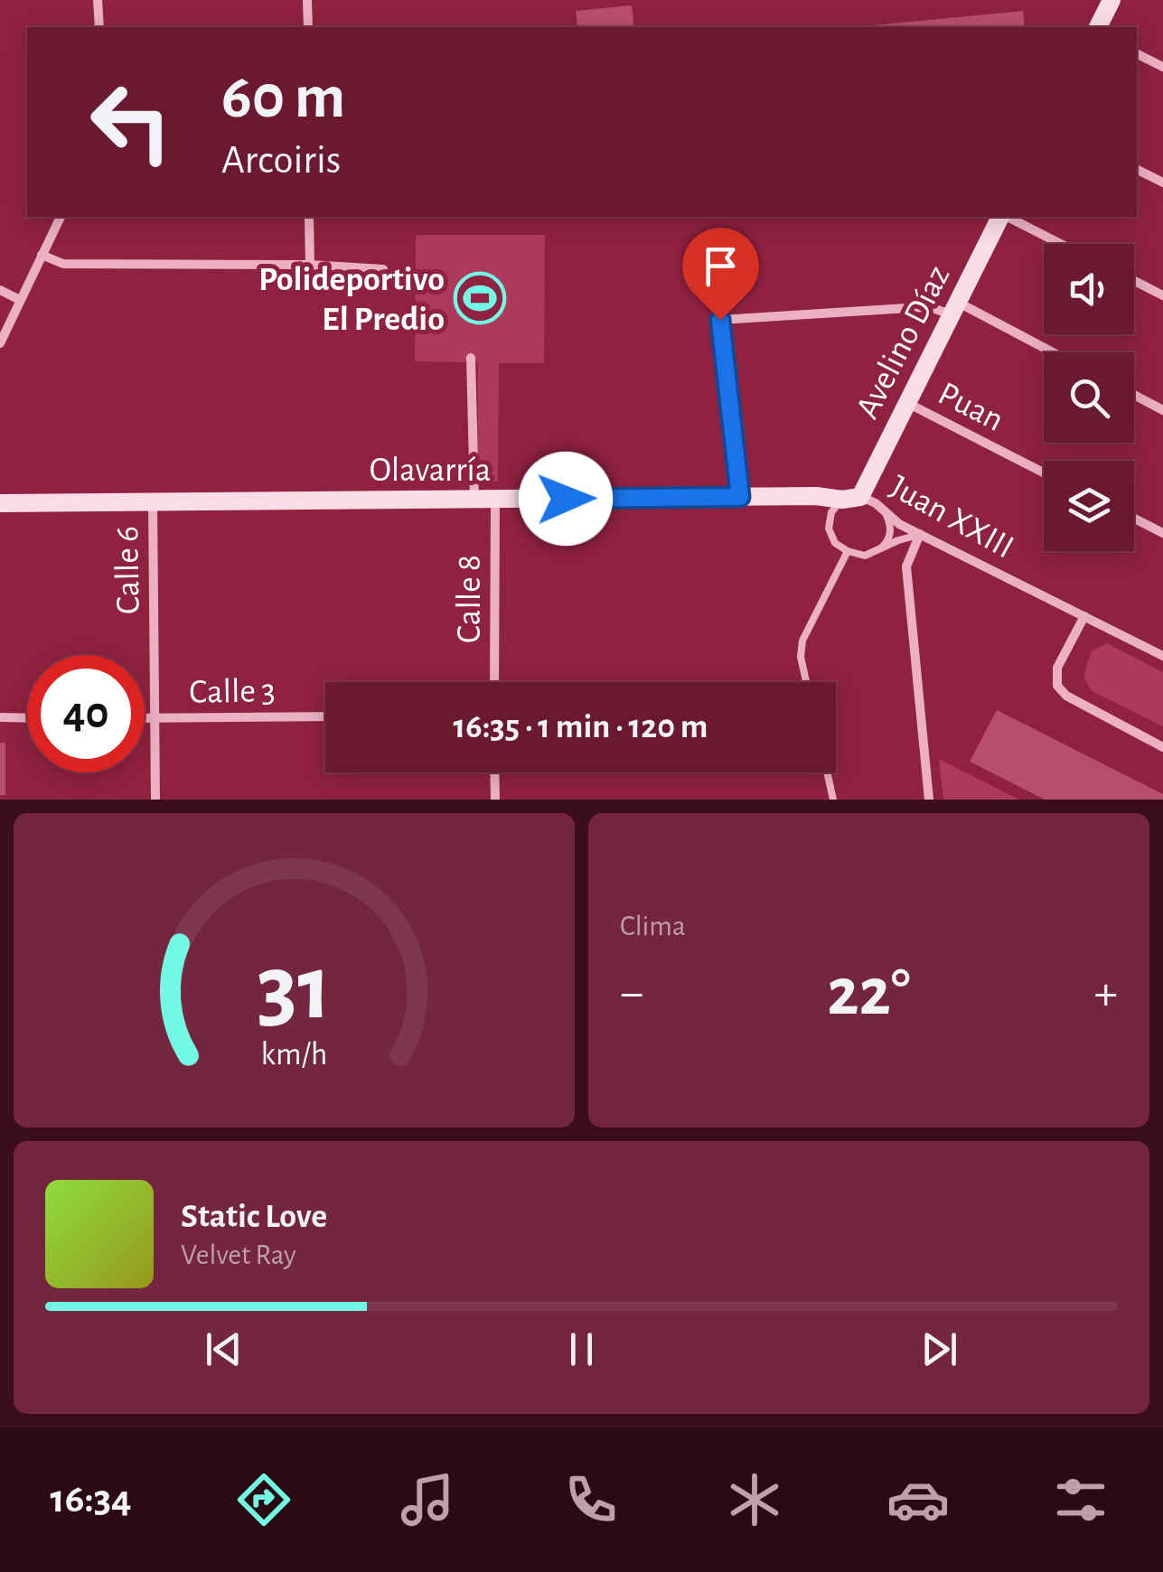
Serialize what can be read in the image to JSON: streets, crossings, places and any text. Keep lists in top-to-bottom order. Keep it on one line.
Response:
{"streets":{"street":["Avelino Díaz","Puan","Olavarría","Juan XXIII","Calle 6","Calle 8","Calle 3"]},"crossings":[["Avelino Díaz","Puan"],["Avelino Díaz","Olavarría"],["Avelino Díaz","Juan XXIII"],["Olavarría","Juan XXIII"],["Olavarría","Calle 6"],["Olavarría","Calle 8"],["Calle 6","Calle 3"]],"places":{"sports":["Polideportivo El Predio"]},"page":{"turn":["60 m","Arcoiris"],"limit":"40","trip":"16:35 · 1 min · 120 m","tile":"Clima","heat":["−","22°","+"],"song":["Static Love","Velvet Ray"],"tabs":"16:34","gauge":["31","km/h"]}}
